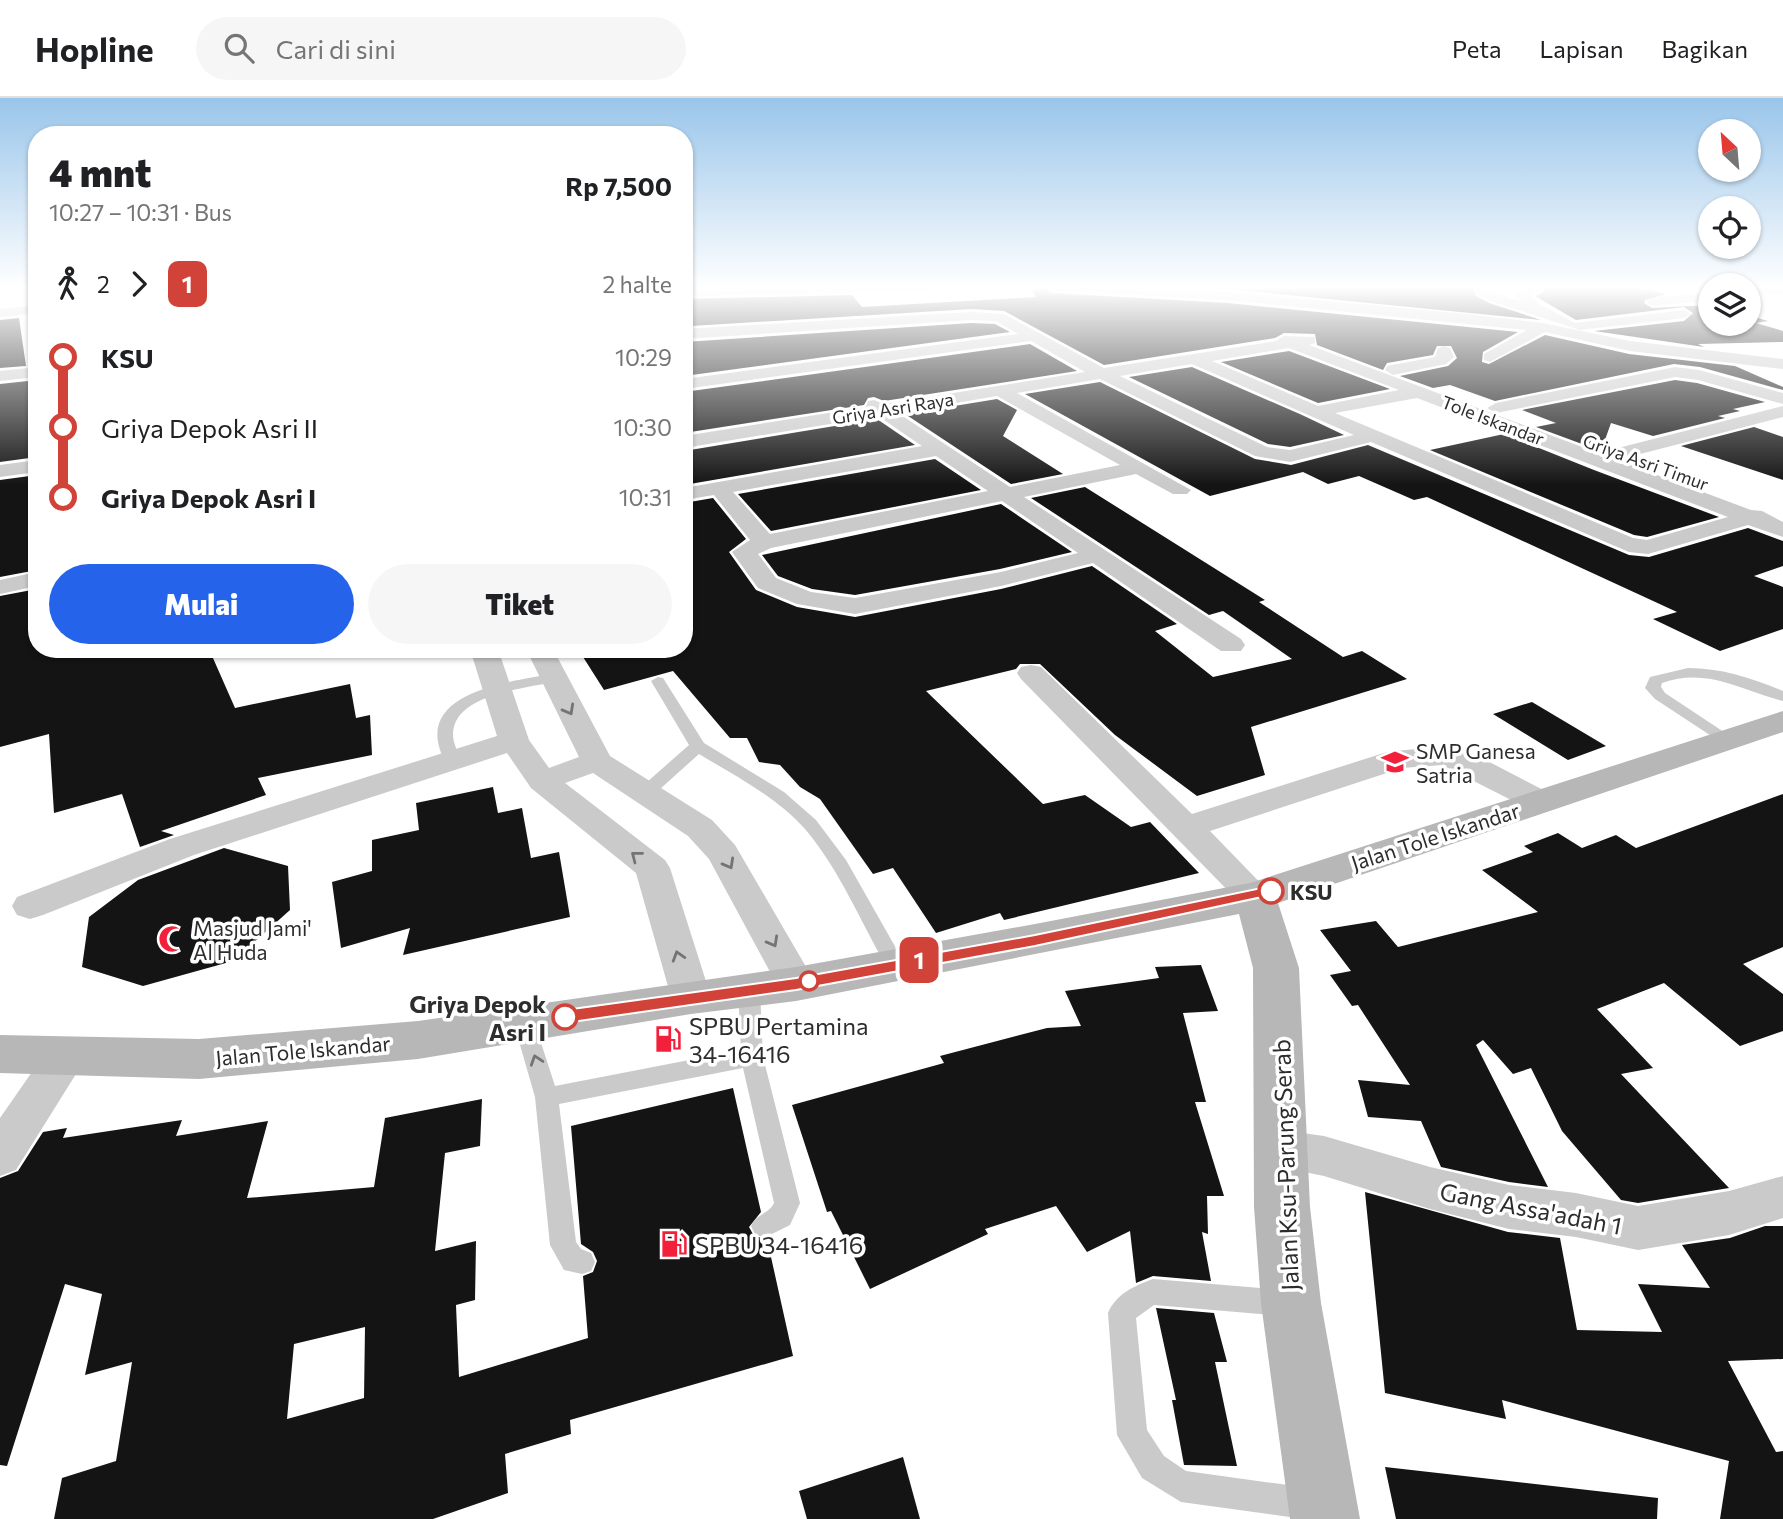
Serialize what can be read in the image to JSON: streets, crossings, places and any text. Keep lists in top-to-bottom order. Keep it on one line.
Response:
{"streets":{"main road":["Jalan Tole Iskandar","Jalan Ksu-Parung Serab"],"street":["Griya Asri Raya","Tole Iskandar","Griya Asri Timur","Gang Assa'adah 1"]},"crossings":[["Jalan Tole Iskandar","Jalan Ksu-Parung Serab"],["Jalan Ksu-Parung Serab","Gang Assa'adah 1"]],"places":{"school or university":["SMP Ganesa Satria"],"other":["KSU","Griya Depok Asri I"],"mosque":["Masjud Jami' Al Huda"],"fuel station":["SPBU Pertamina 34-16416","SPBU 34-16416"]},"lines":["bus line 1"],"north":"top left","page":{"header":"Hopline","search":"Cari di sini","nav":["Peta","Lapisan","Bagikan"],"on_map":"1","heading":["4 mnt","10:27 – 10:31 · Bus","Rp 7,500"],"legs":["2","1","2 halte"],"list":[{"name":"KSU","value":"10:29"},{"name":"Griya Depok Asri II","value":"10:30"},{"name":"Griya Depok Asri I","value":"10:31"}],"buttons":["Mulai","Tiket"]}}
